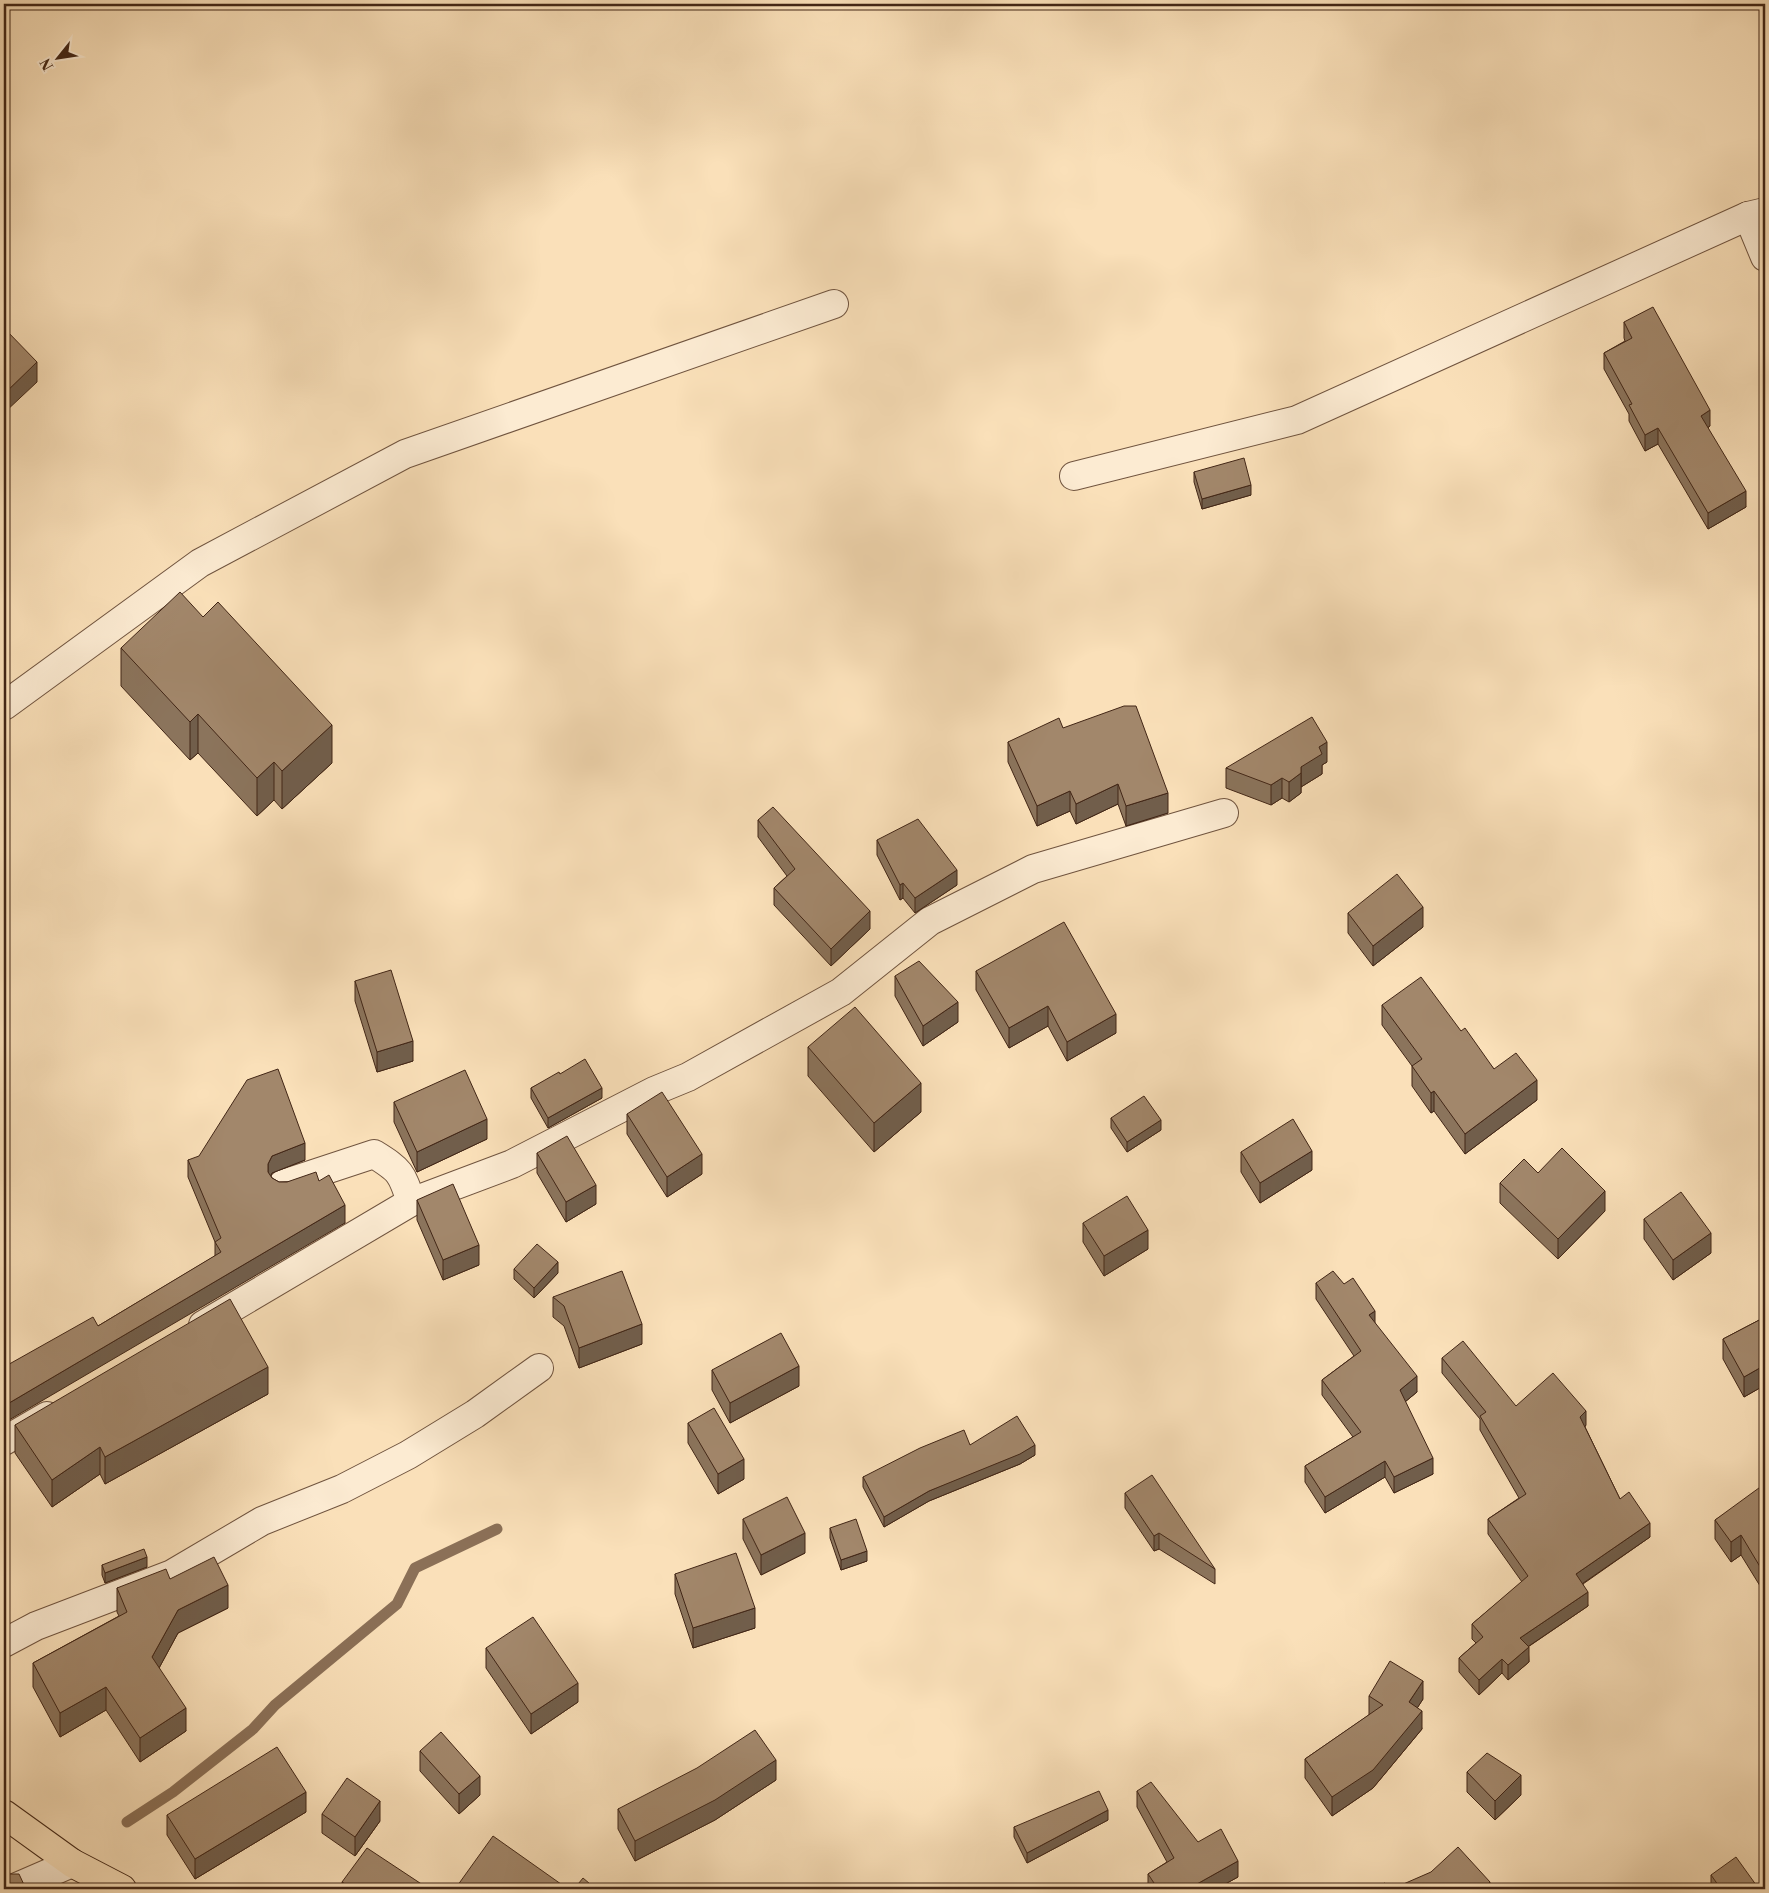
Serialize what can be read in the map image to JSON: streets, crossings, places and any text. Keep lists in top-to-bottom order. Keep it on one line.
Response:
{"north":"bottom left"}
